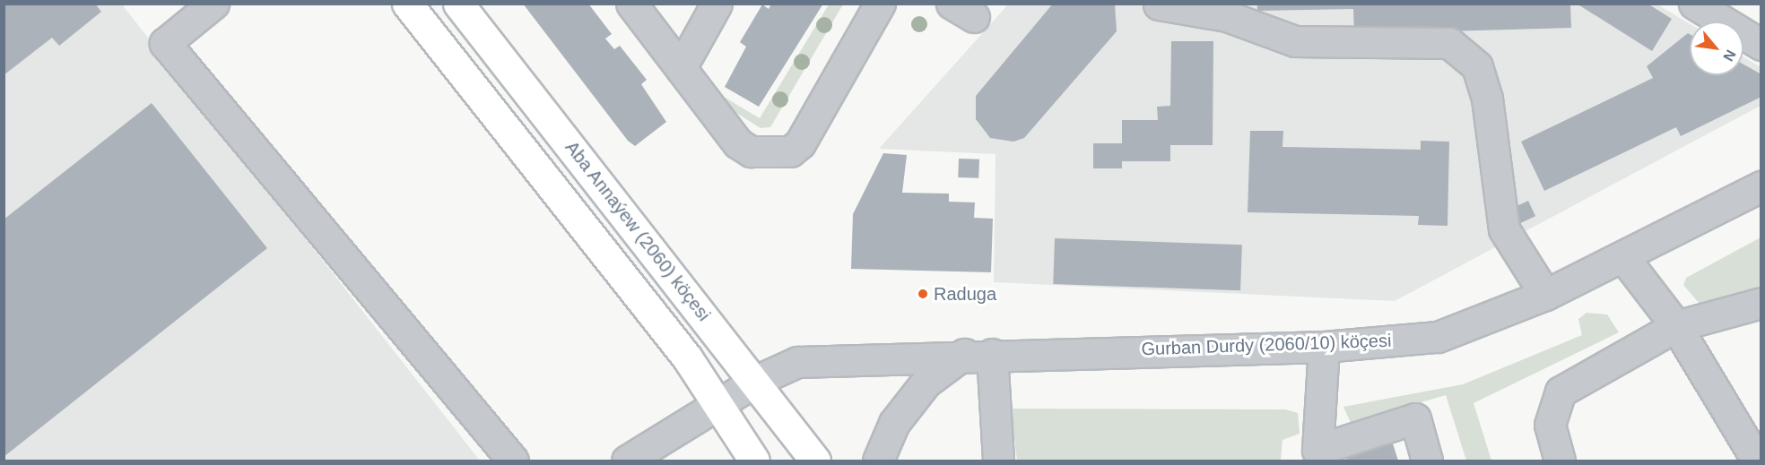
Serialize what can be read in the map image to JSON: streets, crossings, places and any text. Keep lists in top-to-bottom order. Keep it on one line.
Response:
{"streets":{"main road":["Aba Annaýew (2060) köçesi"],"street":["Gurban Durdy (2060/10) köçesi"]},"crossings":[["Aba Annaýew (2060) köçesi","Gurban Durdy (2060/10) köçesi"]],"places":["Raduga"],"north":"bottom right"}
